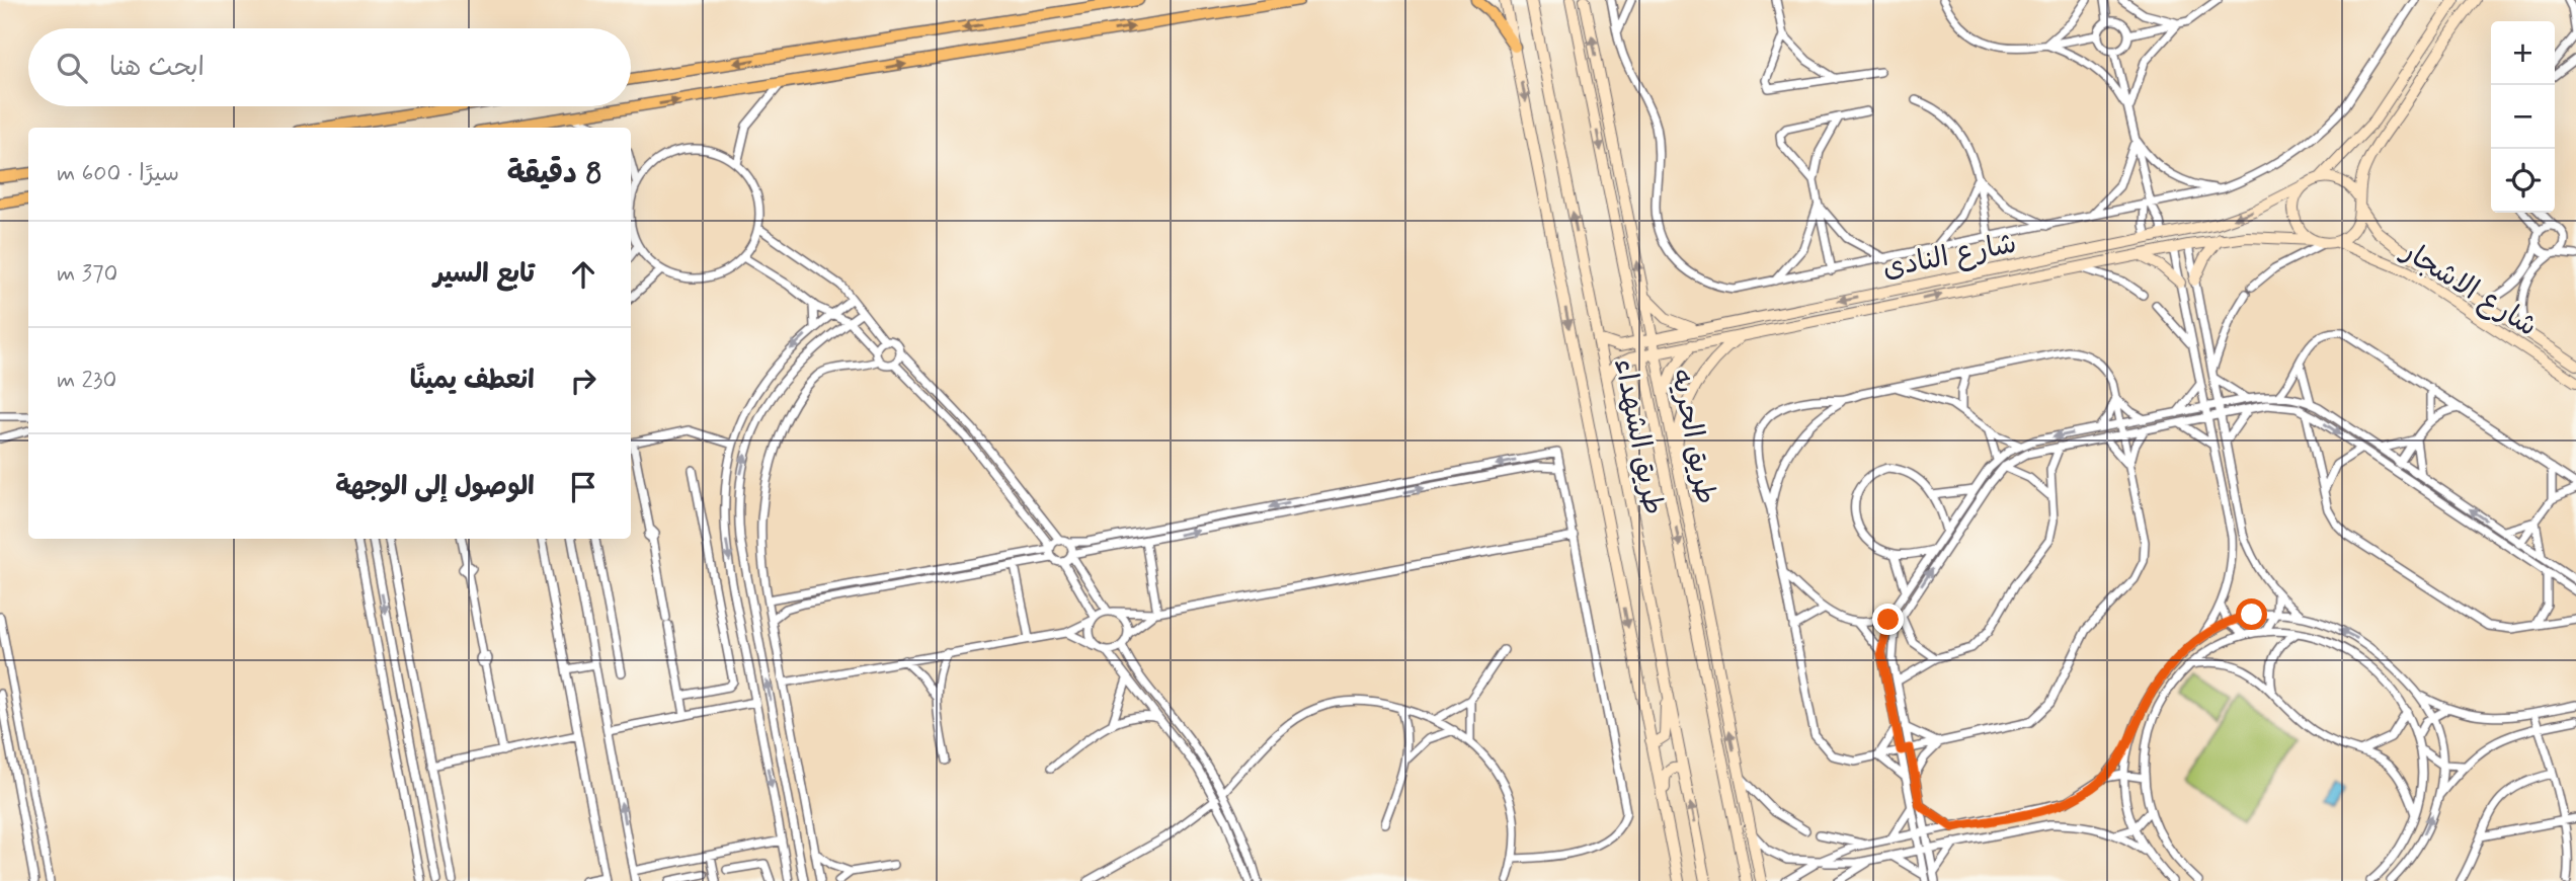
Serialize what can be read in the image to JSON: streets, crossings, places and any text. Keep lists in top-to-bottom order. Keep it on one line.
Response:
{"streets":{"street":["شارع النادى","شارع الاشجار","طريق الشهداء","طريق الحريه"]},"crossings":[["شارع النادى","شارع الاشجار"],["شارع النادى","طريق الشهداء"],["شارع النادى","طريق الحريه"]],"page":{"map_buttons":["+","−"],"search":"ابحث هنا","heading":["8 دقيقة","سيرًا · 600 m"],"list":[["تابع السير","370 m"],["انعطف يمينًا","230 m"],"الوصول إلى الوجهة"]}}
